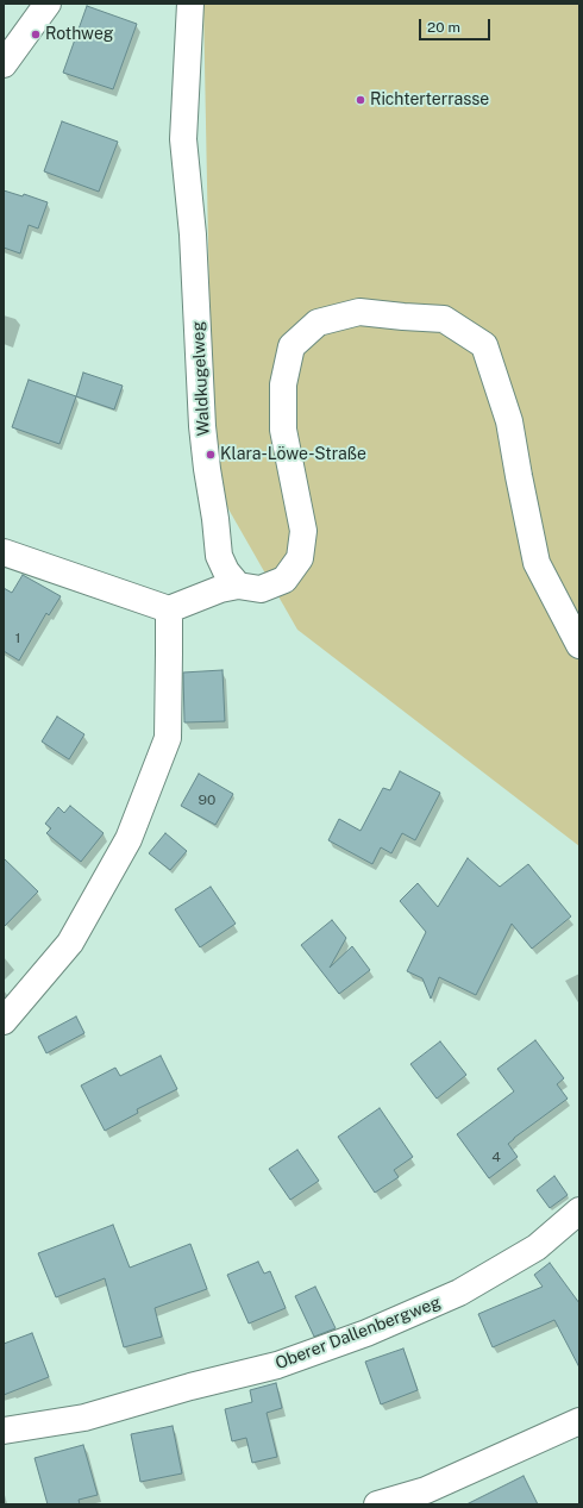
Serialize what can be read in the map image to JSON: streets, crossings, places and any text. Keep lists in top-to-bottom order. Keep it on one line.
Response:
{"streets":{"street":["Waldkugelweg","Oberer Dallenbergweg"]},"places":["Rothweg","Richterterrasse","Klara-Löwe-Straße"],"house_numbers":["1","90","4"],"scale_bar":"20 m"}
